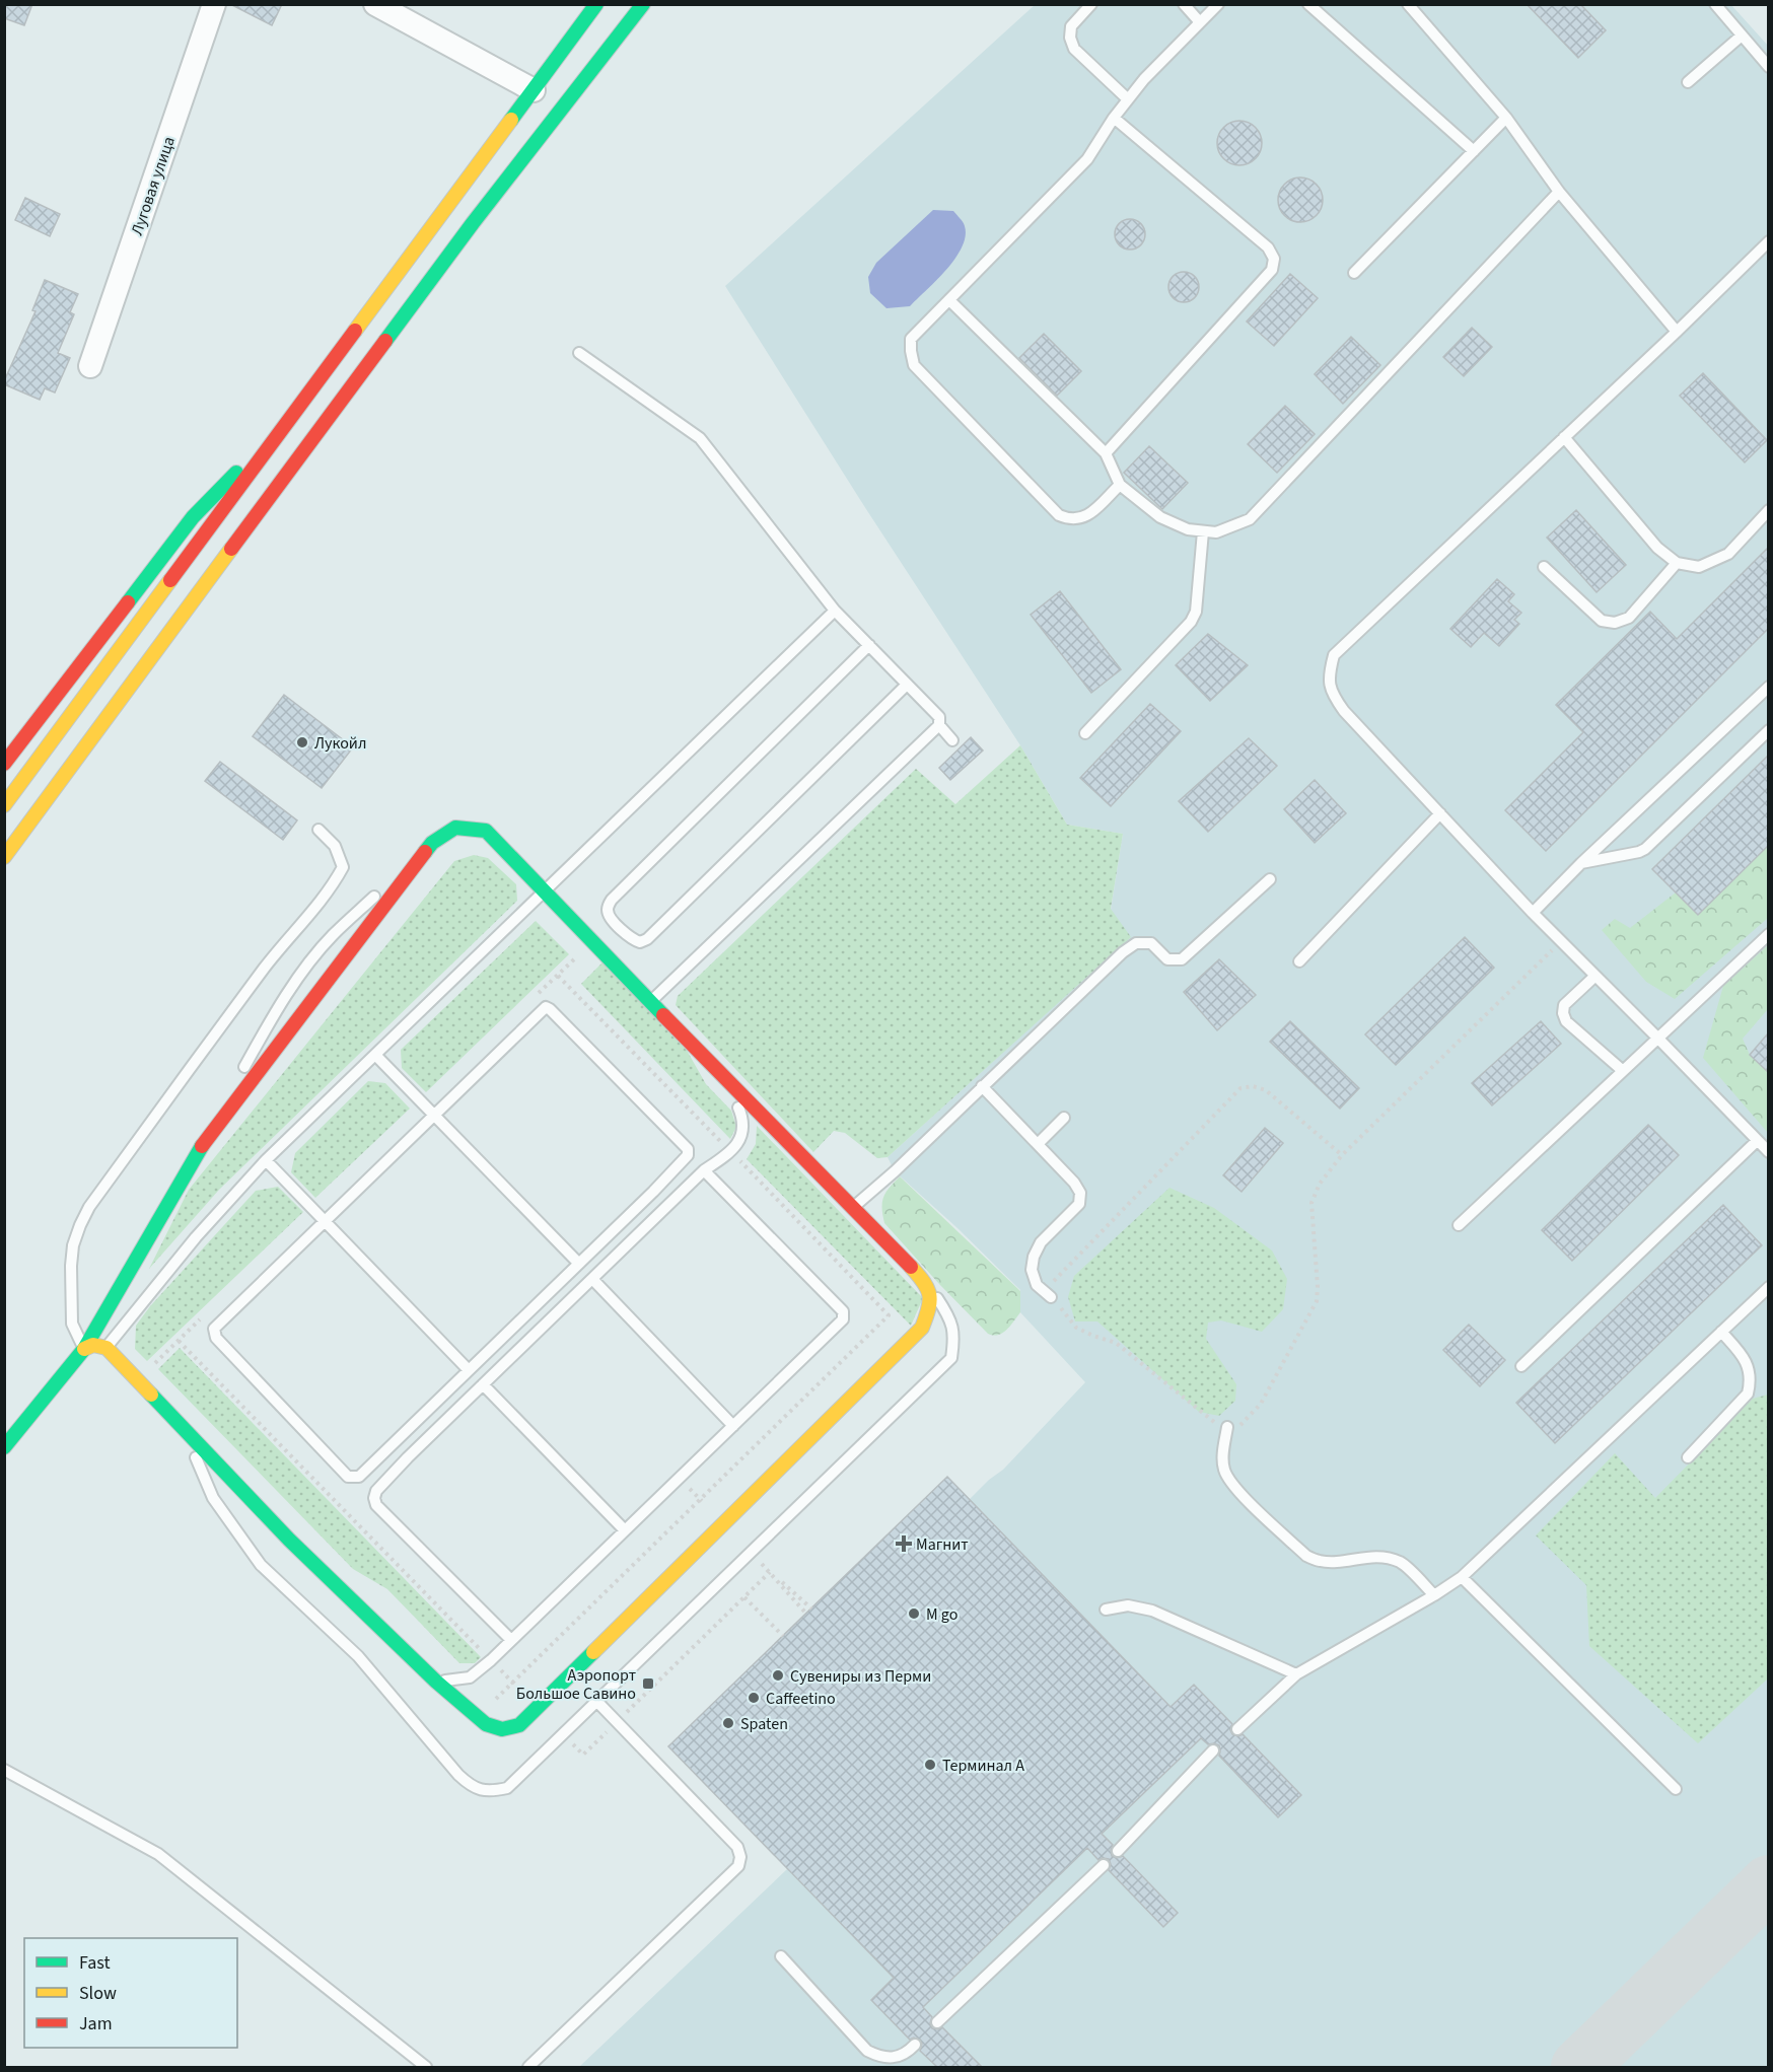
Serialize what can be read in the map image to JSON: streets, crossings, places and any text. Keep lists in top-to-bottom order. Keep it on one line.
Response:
{"streets":{"street":["Луговая улица"]},"places":{"other":["Лукойл","М go","Сувениры из Перми","Caffeetino","Spaten","Терминал А"],"health":["Магнит"],"transit":["Аэропорт Большое Савино"]},"legend":["Fast","Slow","Jam"]}
